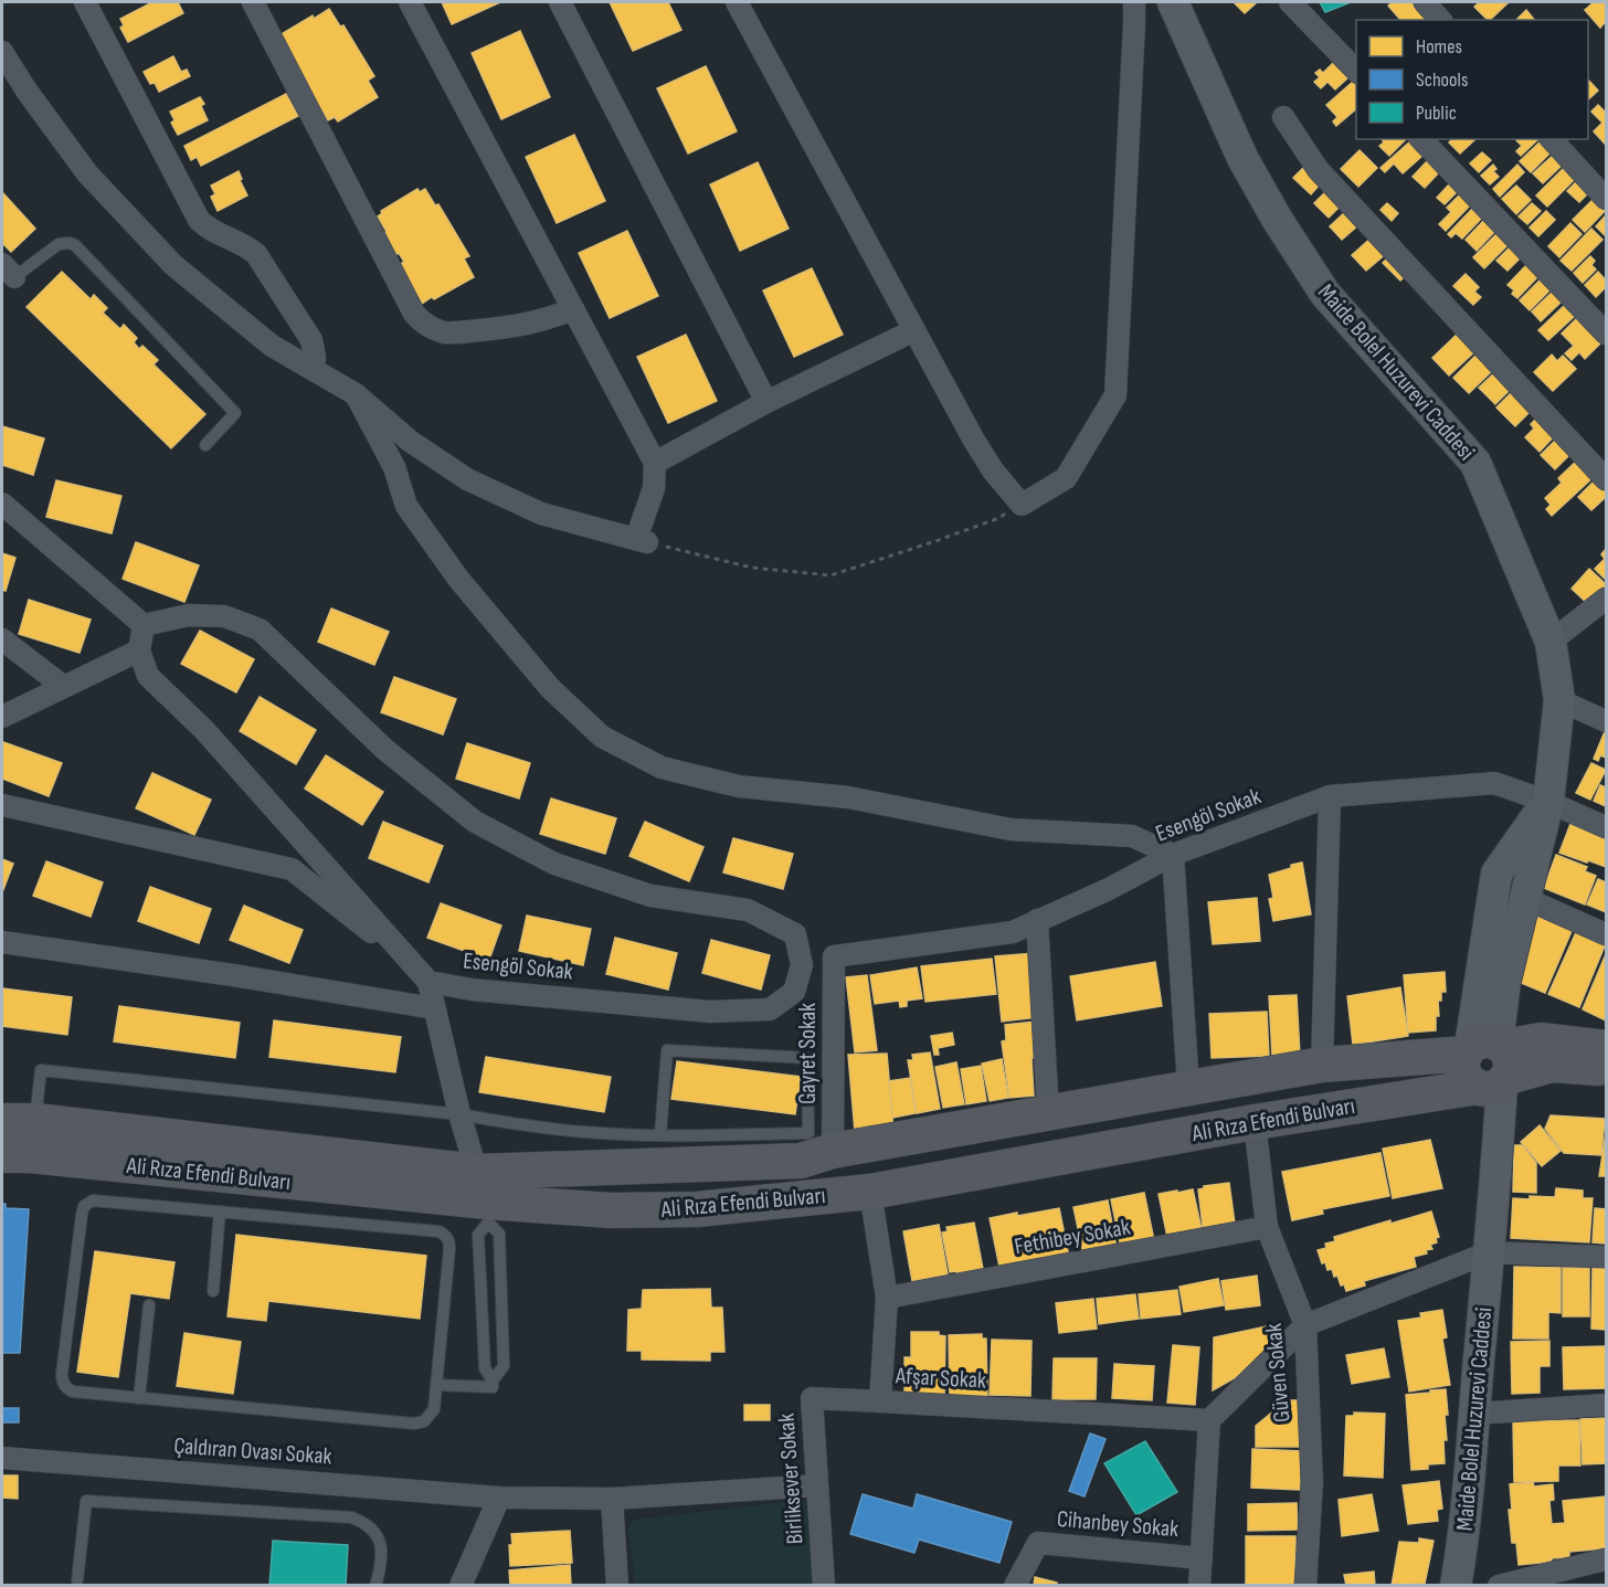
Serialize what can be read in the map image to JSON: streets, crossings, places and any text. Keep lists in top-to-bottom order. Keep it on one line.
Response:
{"streets":{"main road":["Maide Bolel Huzurevi Caddesi","Ali Rıza Efendi Bulvarı"],"street":["Esengöl Sokak","Gayret Sokak","Fethibey Sokak","Güven Sokak","Afşar Sokak","Çaldıran Ovası Sokak","Birliksever Sokak","Cihanbey Sokak"]},"crossings":[["Maide Bolel Huzurevi Caddesi","Esengöl Sokak"],["Maide Bolel Huzurevi Caddesi","Ali Rıza Efendi Bulvarı"],["Esengöl Sokak","Gayret Sokak"],["Esengöl Sokak","Ali Rıza Efendi Bulvarı"],["Gayret Sokak","Ali Rıza Efendi Bulvarı"],["Ali Rıza Efendi Bulvarı","Güven Sokak"],["Ali Rıza Efendi Bulvarı","Afşar Sokak"],["Fethibey Sokak","Güven Sokak"],["Fethibey Sokak","Afşar Sokak"],["Afşar Sokak","Birliksever Sokak"],["Çaldıran Ovası Sokak","Birliksever Sokak"]],"legend":["Homes","Schools","Public"]}
